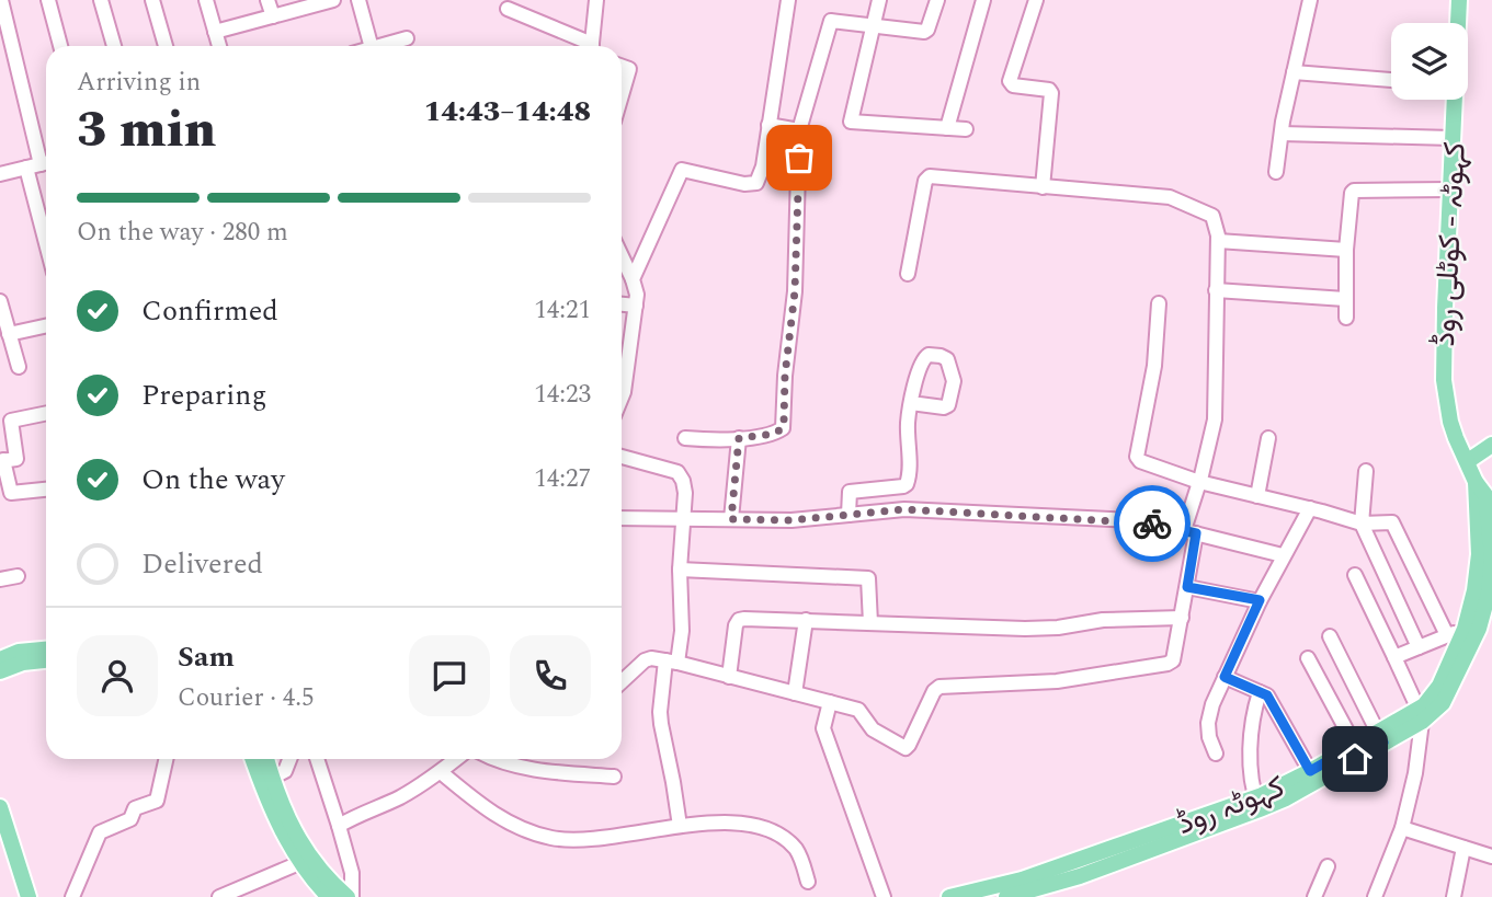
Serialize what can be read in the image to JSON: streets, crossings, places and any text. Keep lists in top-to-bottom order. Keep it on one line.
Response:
{"streets":{"main road":["کہوٹہ - کوٹلی روڈ","کہوٹہ روڈ"]},"crossings":[["کہوٹہ - کوٹلی روڈ","کہوٹہ روڈ"]],"page":{"heading":["3 min","Arriving in","14:43–14:48"],"panel":["Sam","Courier · 4.5"],"bar":"On the way · 280 m","list":[["Confirmed","14:21"],["Preparing","14:23"],["On the way","14:27"],"Delivered"]}}
